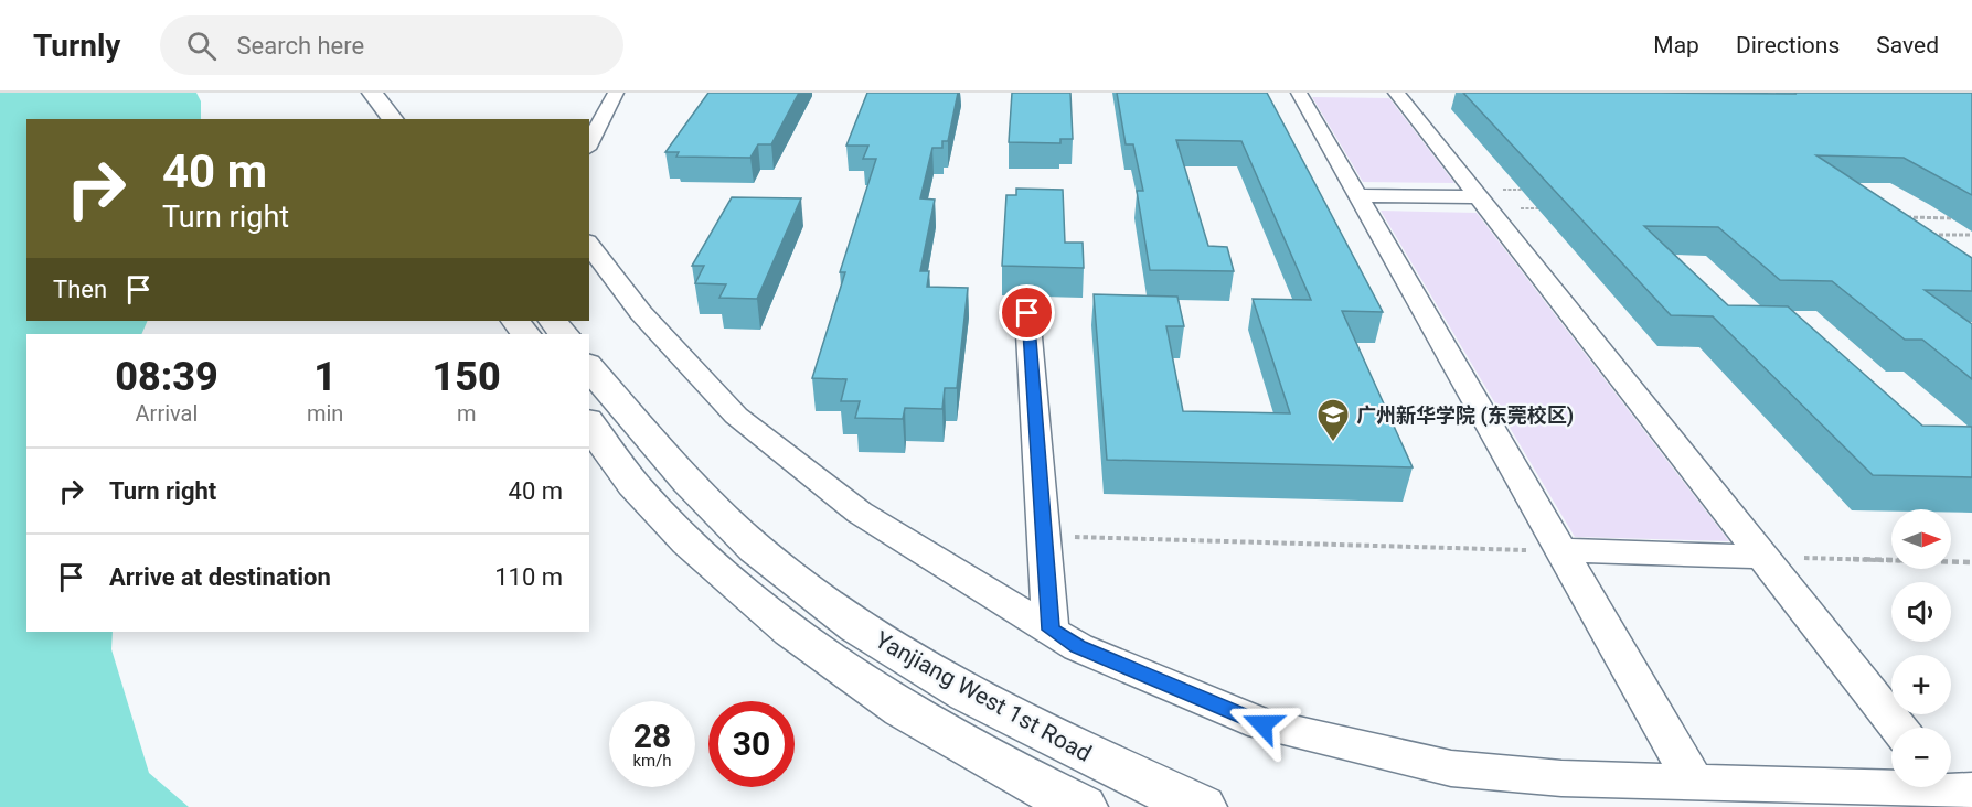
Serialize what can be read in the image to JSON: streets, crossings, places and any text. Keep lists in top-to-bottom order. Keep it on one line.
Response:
{"streets":{"street":["Yanjiang West 1st Road"]},"places":{"school or university":["广州新华学院 (东莞校区)"]},"north":"right","page":{"header":"Turnly","search":"Search here","nav":["Map","Directions","Saved"],"turn":["40 m","Turn right"],"then":"Then","eta":["08:39","Arrival","1","min","150","m"],"list":[{"name":"Turn right","value":"40 m"},{"name":"Arrive at destination","value":"110 m"}],"map_buttons":["+","−"],"speed":"28 km/h","limit":"30"}}
